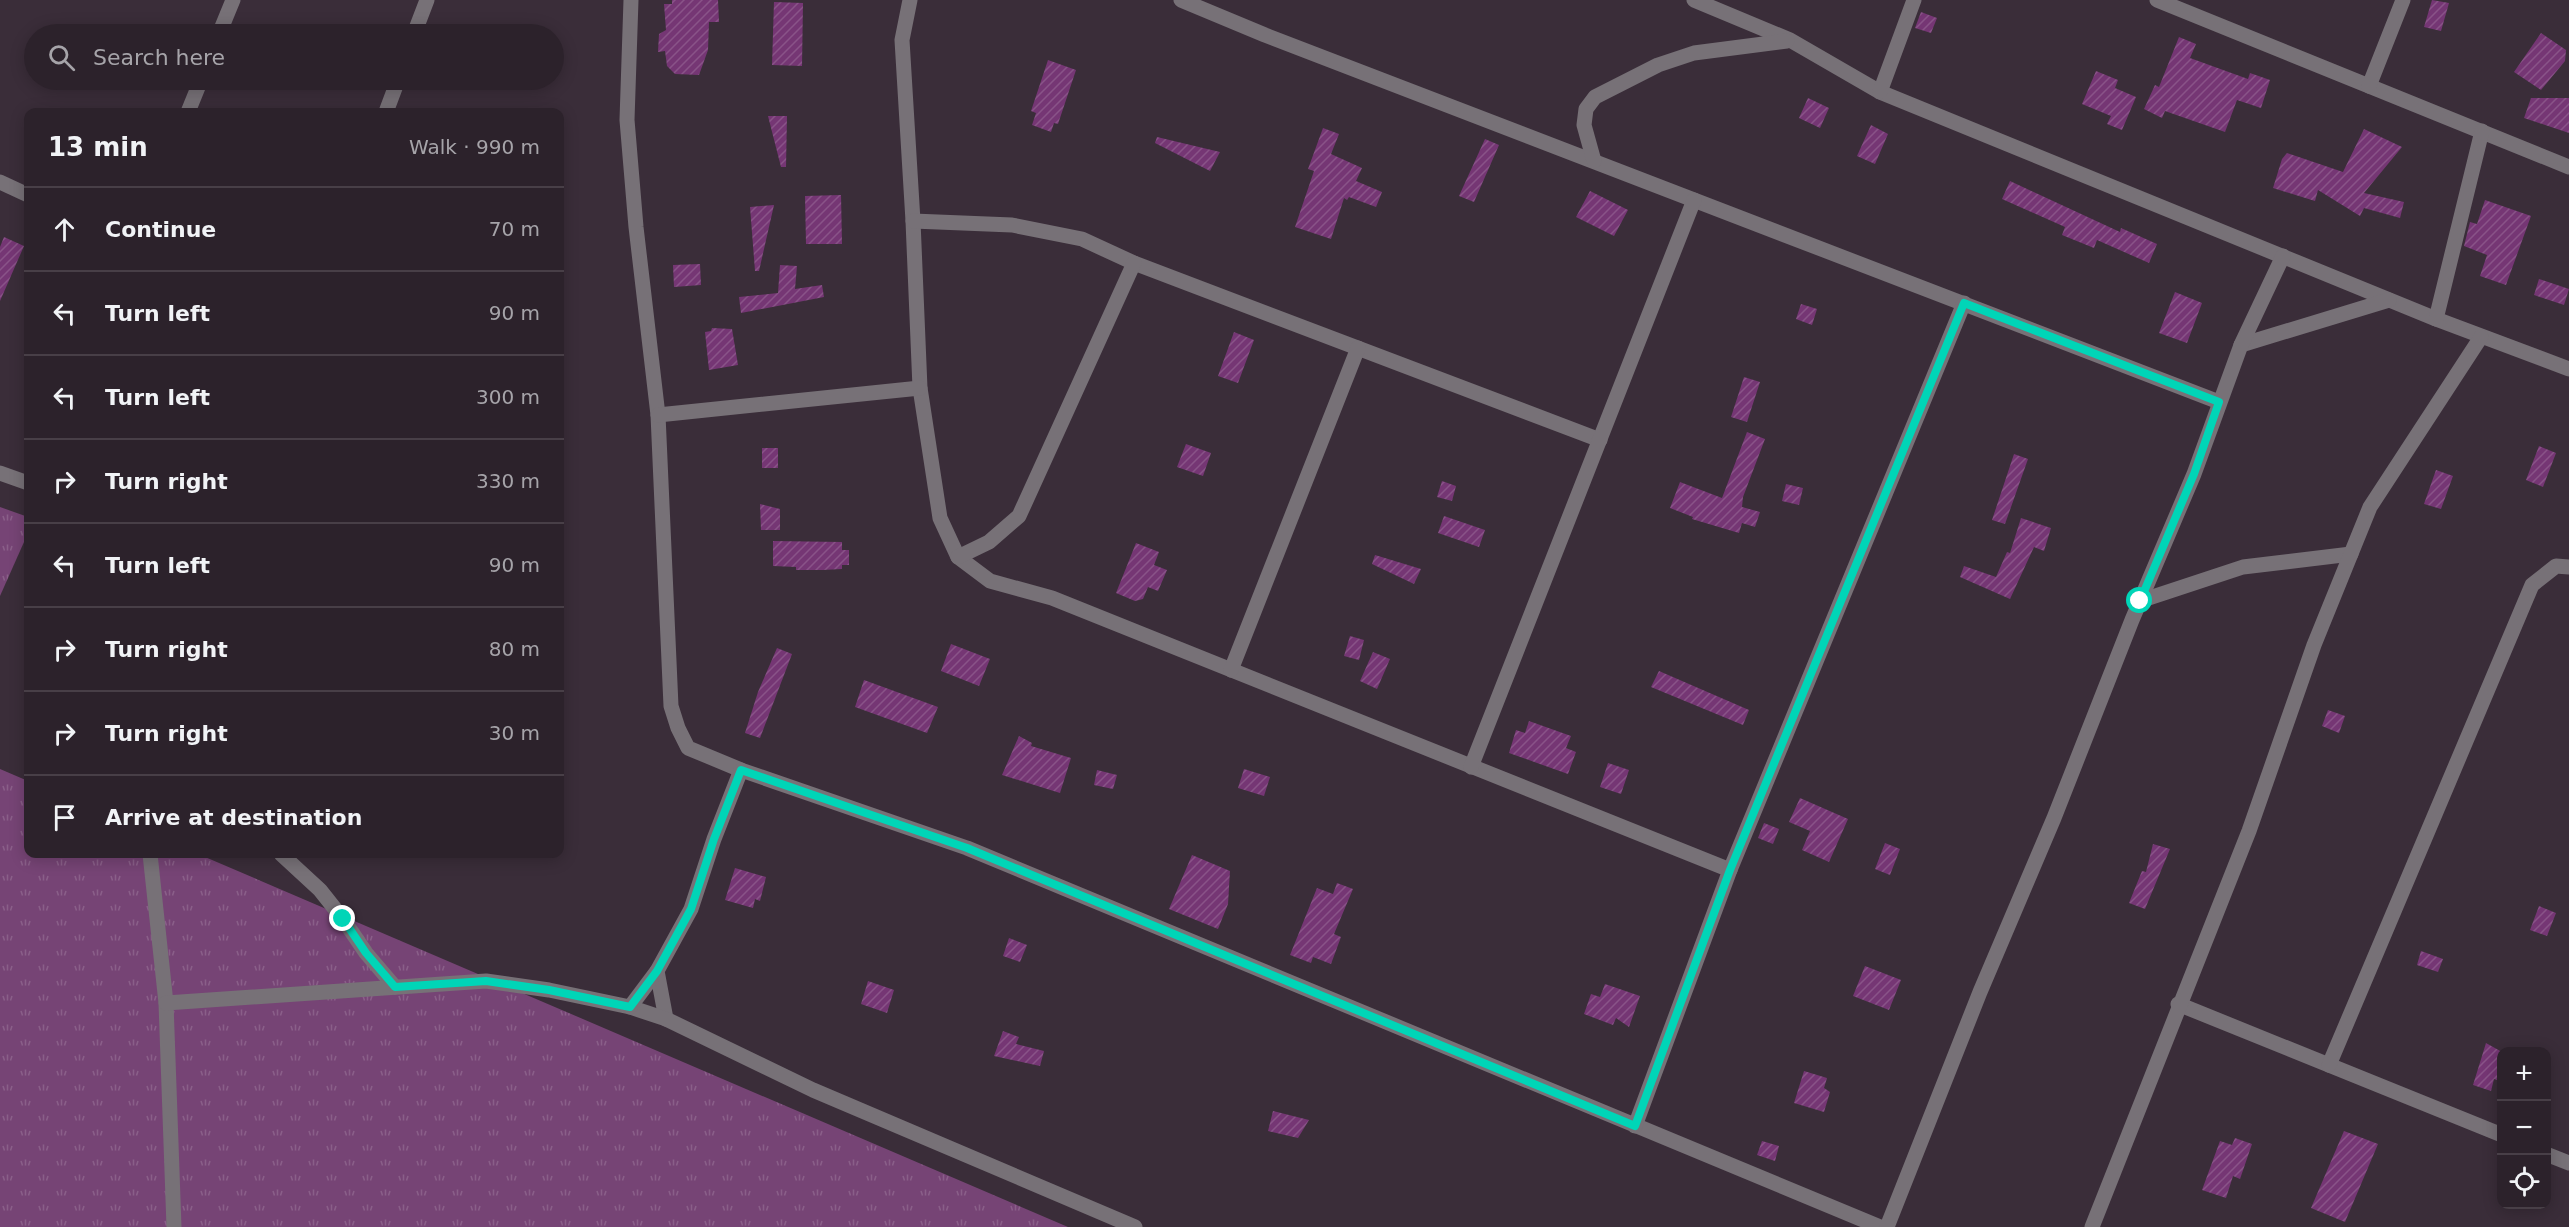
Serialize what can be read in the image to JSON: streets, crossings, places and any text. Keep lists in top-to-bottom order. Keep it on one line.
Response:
{"page":{"search":"Search here","heading":["13 min","Walk · 990 m"],"list":[["Continue","70 m"],["Turn left","90 m"],["Turn left","300 m"],["Turn right","330 m"],["Turn left","90 m"],["Turn right","80 m"],["Turn right","30 m"],"Arrive at destination"],"map_buttons":["+","−"]}}
